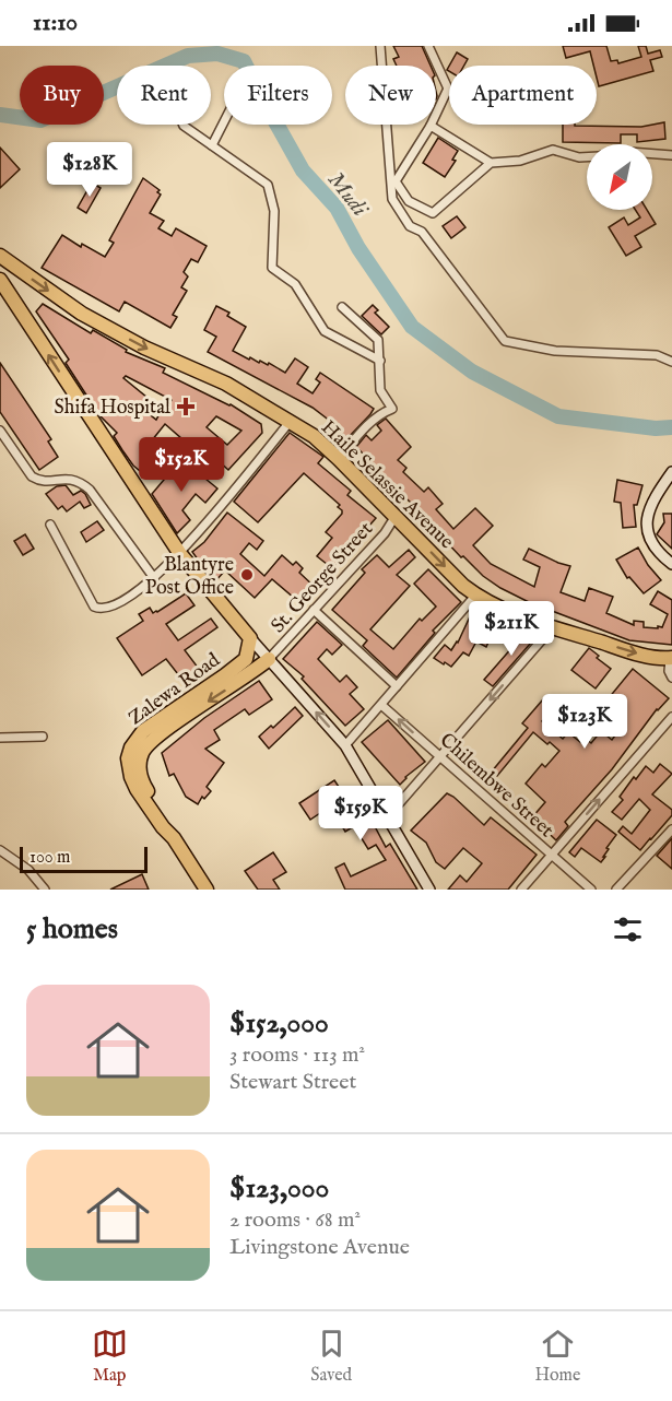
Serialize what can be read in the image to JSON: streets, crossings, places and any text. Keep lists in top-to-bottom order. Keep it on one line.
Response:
{"streets":{"highway":["Haile Selassie Avenue","Zalewa Road"],"street":["St. George Street","Chilembwe Street"]},"crossings":[["Haile Selassie Avenue","St. George Street"],["St. George Street","Zalewa Road"]],"one_way":["Haile Selassie Avenue"],"water":["Mudi"],"places":{"health":["Shifa Hospital"],"other":["Blantyre Post Office"]},"scale_bar":"100 m","north":"bottom left","page":{"status":"11:10","chip":["Buy","Rent","Filters","New","Apartment"],"price":["$128K","$152K","$211K","$123K","$159K"],"scale":"100 m","heading":"5 homes","list":[{"name":"$152,000","note":"3 rooms · 113 m² · Stewart Street"},{"name":"$123,000","note":"2 rooms · 68 m² · Livingstone Avenue"}],"tabs":["Map","Saved","Home"]}}
